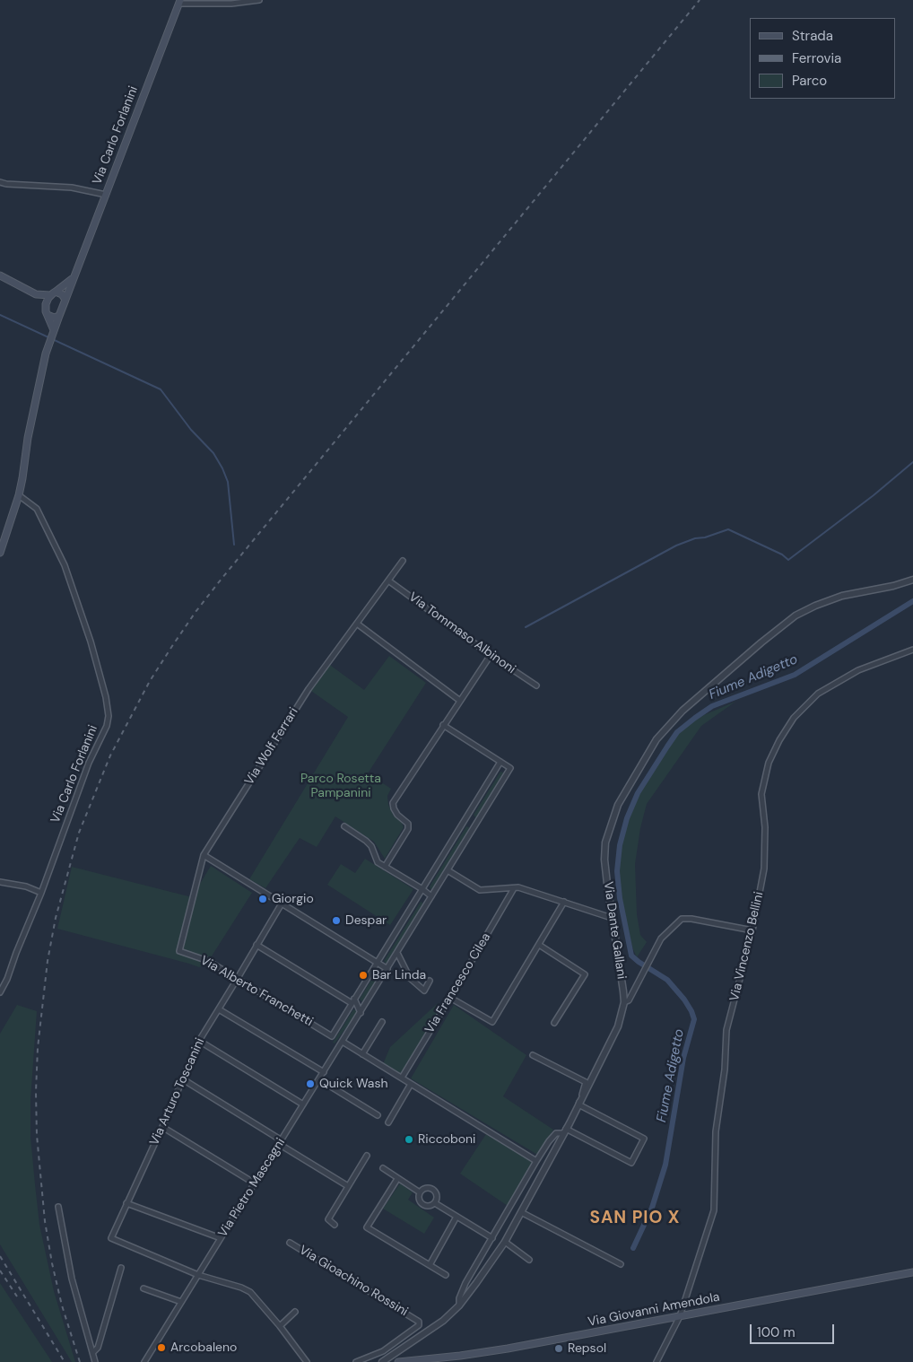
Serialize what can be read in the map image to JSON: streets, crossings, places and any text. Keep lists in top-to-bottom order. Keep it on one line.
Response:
{"streets":{"main road":["Via Carlo Forlanini","Via Giovanni Amendola"],"street":["Via Tommaso Albinoni","Via Wolf Ferrari","Via Dante Gallani","Via Vincenzo Bellini","Via Francesco Cilea","Via Alberto Franchetti","Via Arturo Toscanini","Via Pietro Mascagni","Via Gioachino Rossini"]},"crossings":[["Via Tommaso Albinoni","Via Wolf Ferrari"],["Via Wolf Ferrari","Via Alberto Franchetti"],["Via Vincenzo Bellini","Via Giovanni Amendola"],["Via Alberto Franchetti","Via Arturo Toscanini"],["Via Arturo Toscanini","Via Pietro Mascagni"]],"districts":["SAN PIO X"],"water":["Fiume Adigetto"],"parks":["Parco Rosetta Pampanini"],"places":["Giorgio","Despar","Bar Linda","Quick Wash","Riccoboni","Arcobaleno","Repsol"],"legend":["Strada","Ferrovia","Parco"],"scale_bar":"100 m"}
